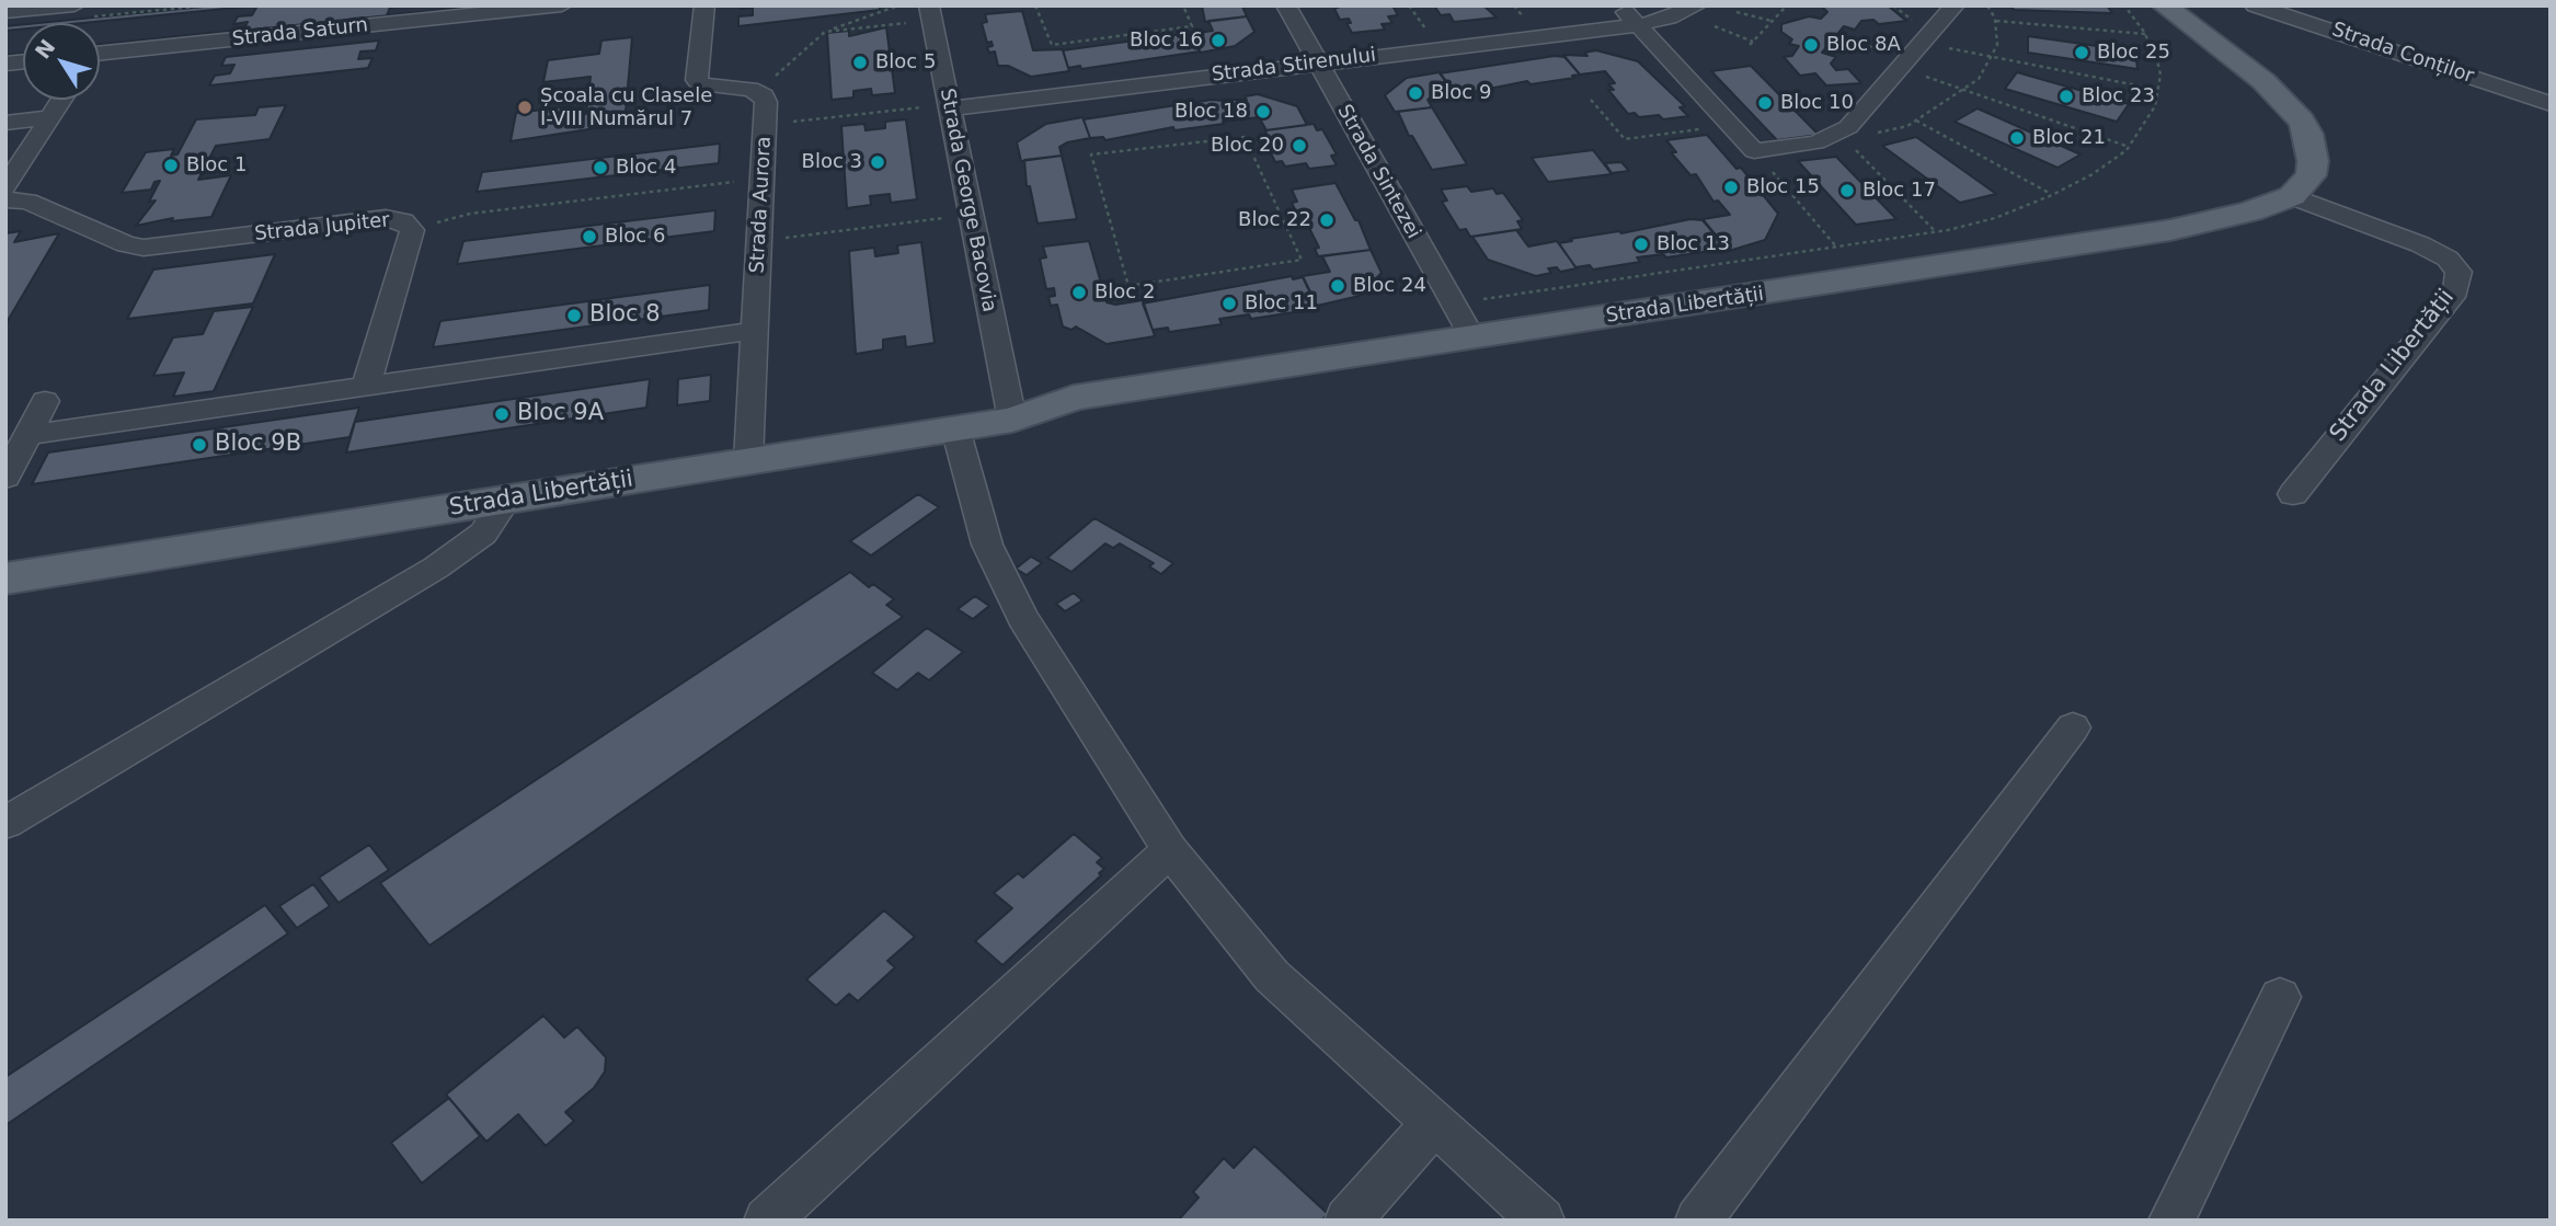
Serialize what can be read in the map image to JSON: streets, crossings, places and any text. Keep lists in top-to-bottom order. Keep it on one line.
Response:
{"streets":{"main road":["Strada Libertății"],"street":["Strada Saturn","Strada Conților","Strada Stirenului","Strada Sintezei","Strada George Bacovia","Strada Aurora","Strada Jupiter"]},"crossings":[["Strada Stirenului","Strada Sintezei"],["Strada Stirenului","Strada George Bacovia"],["Strada Sintezei","Strada Libertății"],["Strada George Bacovia","Strada Libertății"],["Strada Aurora","Strada Libertății"]],"places":["Bloc 16","Bloc 8A","Bloc 25","Bloc 5","Bloc 9","Bloc 23","Bloc 10","Școala cu Clasele I-VIII Numărul 7","Bloc 18","Bloc 21","Bloc 20","Bloc 3","Bloc 1","Bloc 4","Bloc 15","Bloc 17","Bloc 22","Bloc 6","Bloc 13","Bloc 24","Bloc 2","Bloc 11","Bloc 8","Bloc 9A","Bloc 9B"],"north":"top left"}
